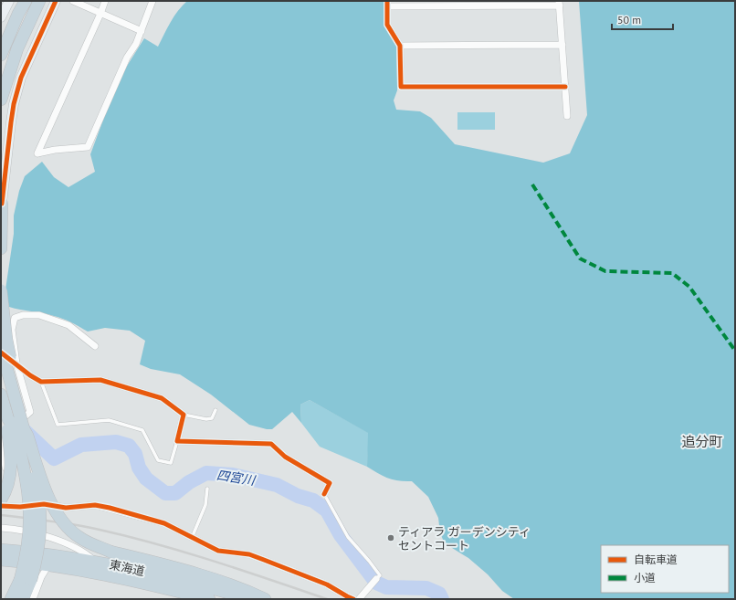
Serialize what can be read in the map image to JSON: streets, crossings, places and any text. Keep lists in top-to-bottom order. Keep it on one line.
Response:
{"streets":{"highway":["東海道"]},"districts":["追分町"],"water":["四宮川"],"places":["ティアラ ガーデンシティ セントコート"],"legend":["自転車道","小道"],"scale_bar":"50 m"}
